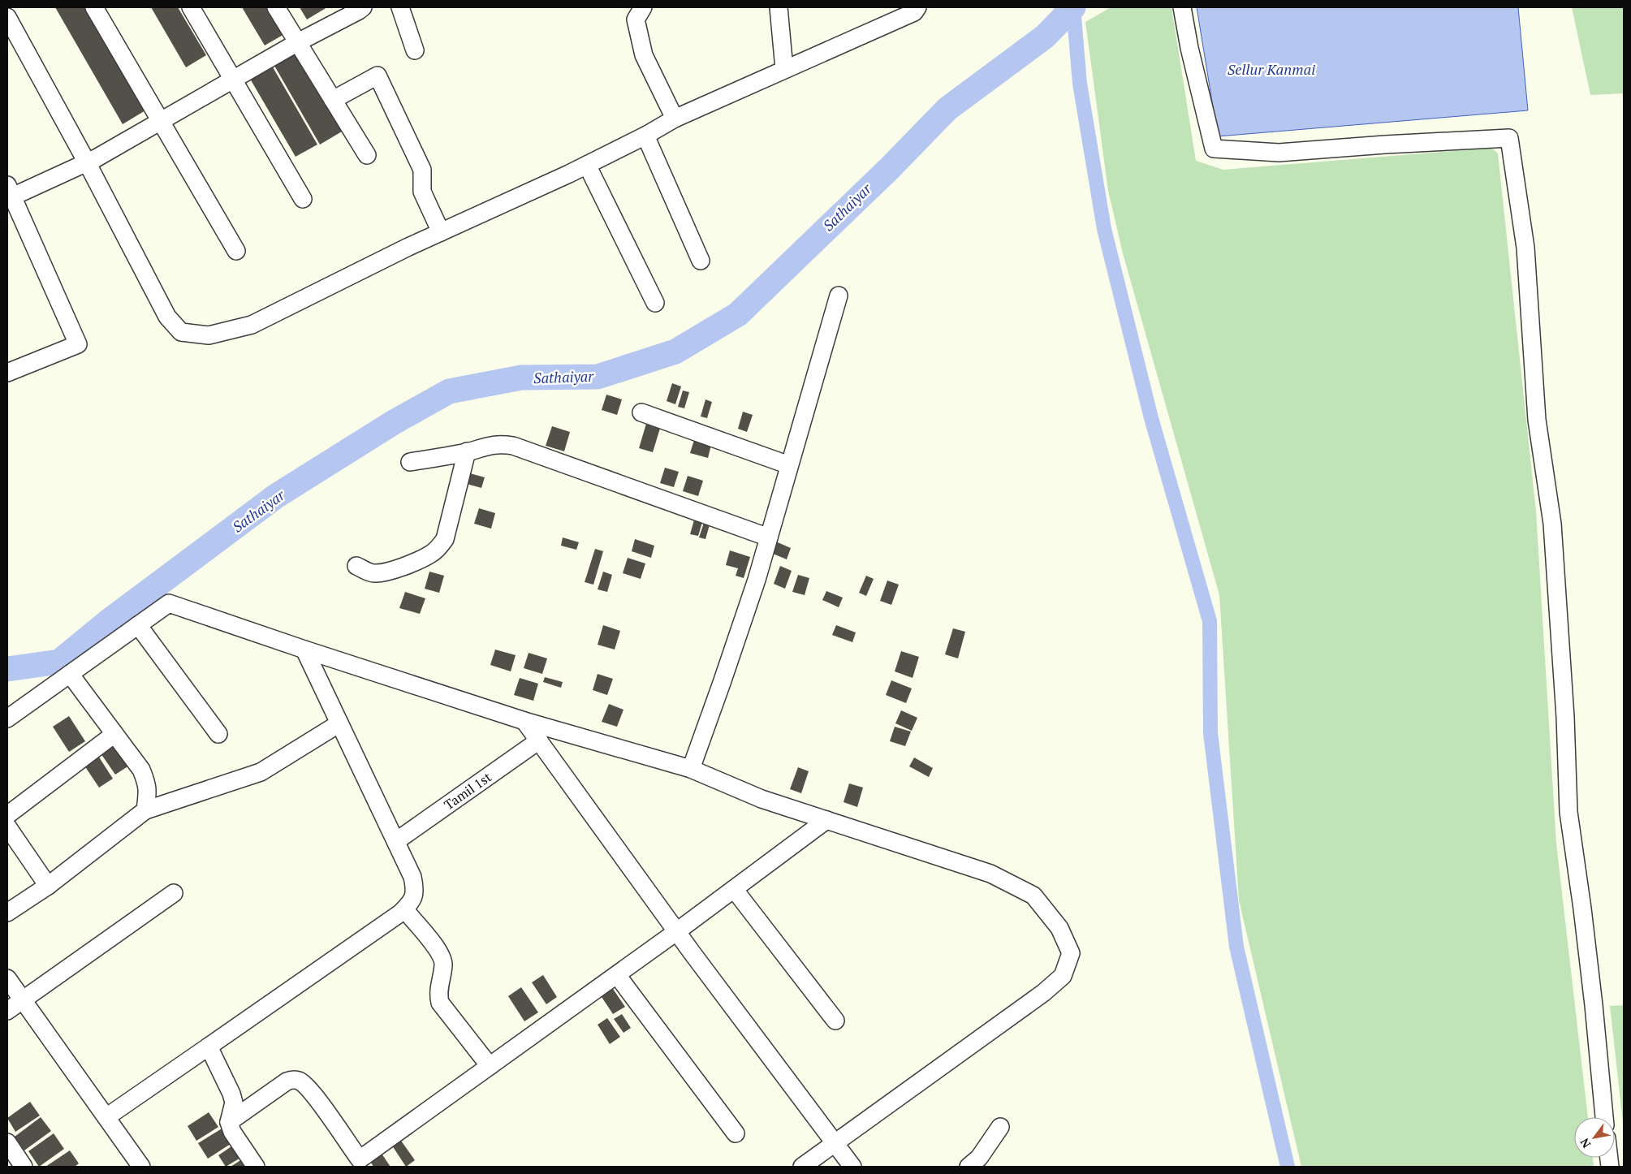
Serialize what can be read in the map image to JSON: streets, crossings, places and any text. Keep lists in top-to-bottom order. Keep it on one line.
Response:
{"streets":{"street":["Tamil 1st"]},"water":["Sellur Kanmai","Sathaiyar"],"north":"bottom left"}
